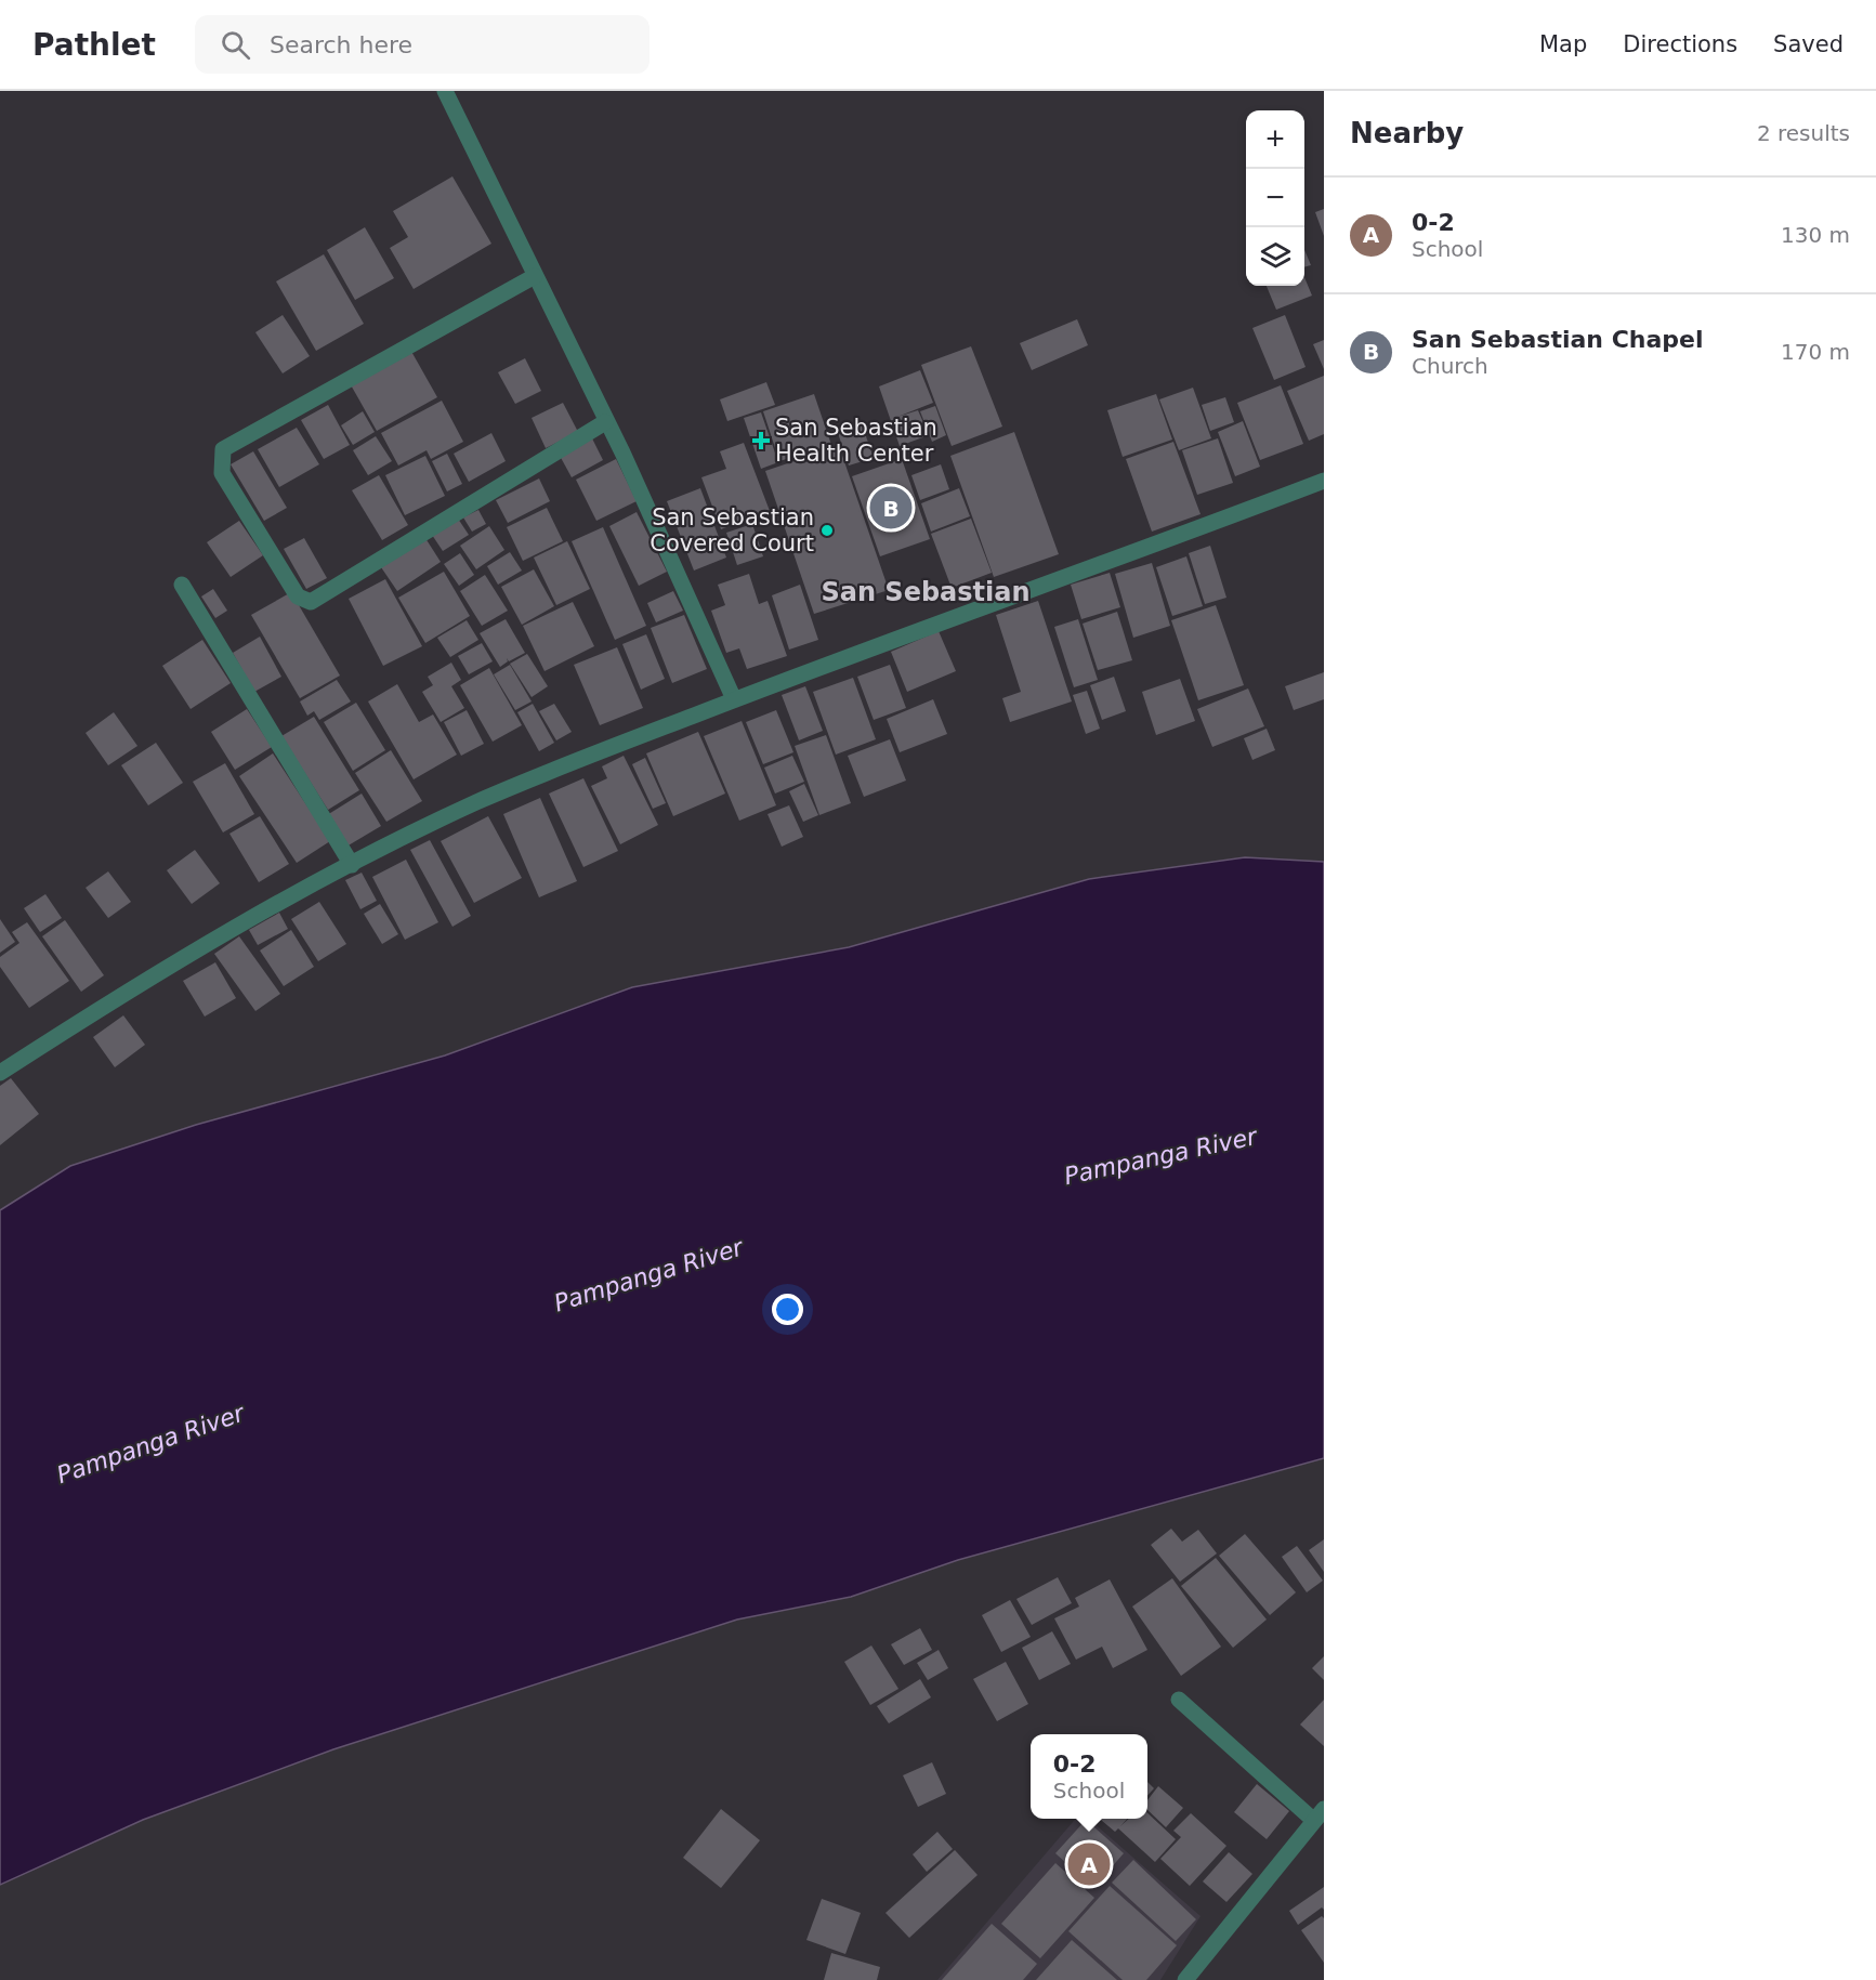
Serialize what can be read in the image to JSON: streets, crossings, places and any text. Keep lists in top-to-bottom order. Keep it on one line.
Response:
{"districts":["San Sebastian"],"water":["Pampanga River"],"places":{"health":["San Sebastian Health Center"],"other":["San Sebastian Covered Court"]},"page":{"header":"Pathlet","search":"Search here","nav":["Map","Directions","Saved"],"heading":["Nearby","2 results"],"map_buttons":["+","−"],"list":[{"mark":"A","name":"0-2","note":"School","value":"130 m"},{"mark":"B","name":"San Sebastian Chapel","note":"Church","value":"170 m"}],"pins":["B","A"],"popup":["0-2","School"]}}
